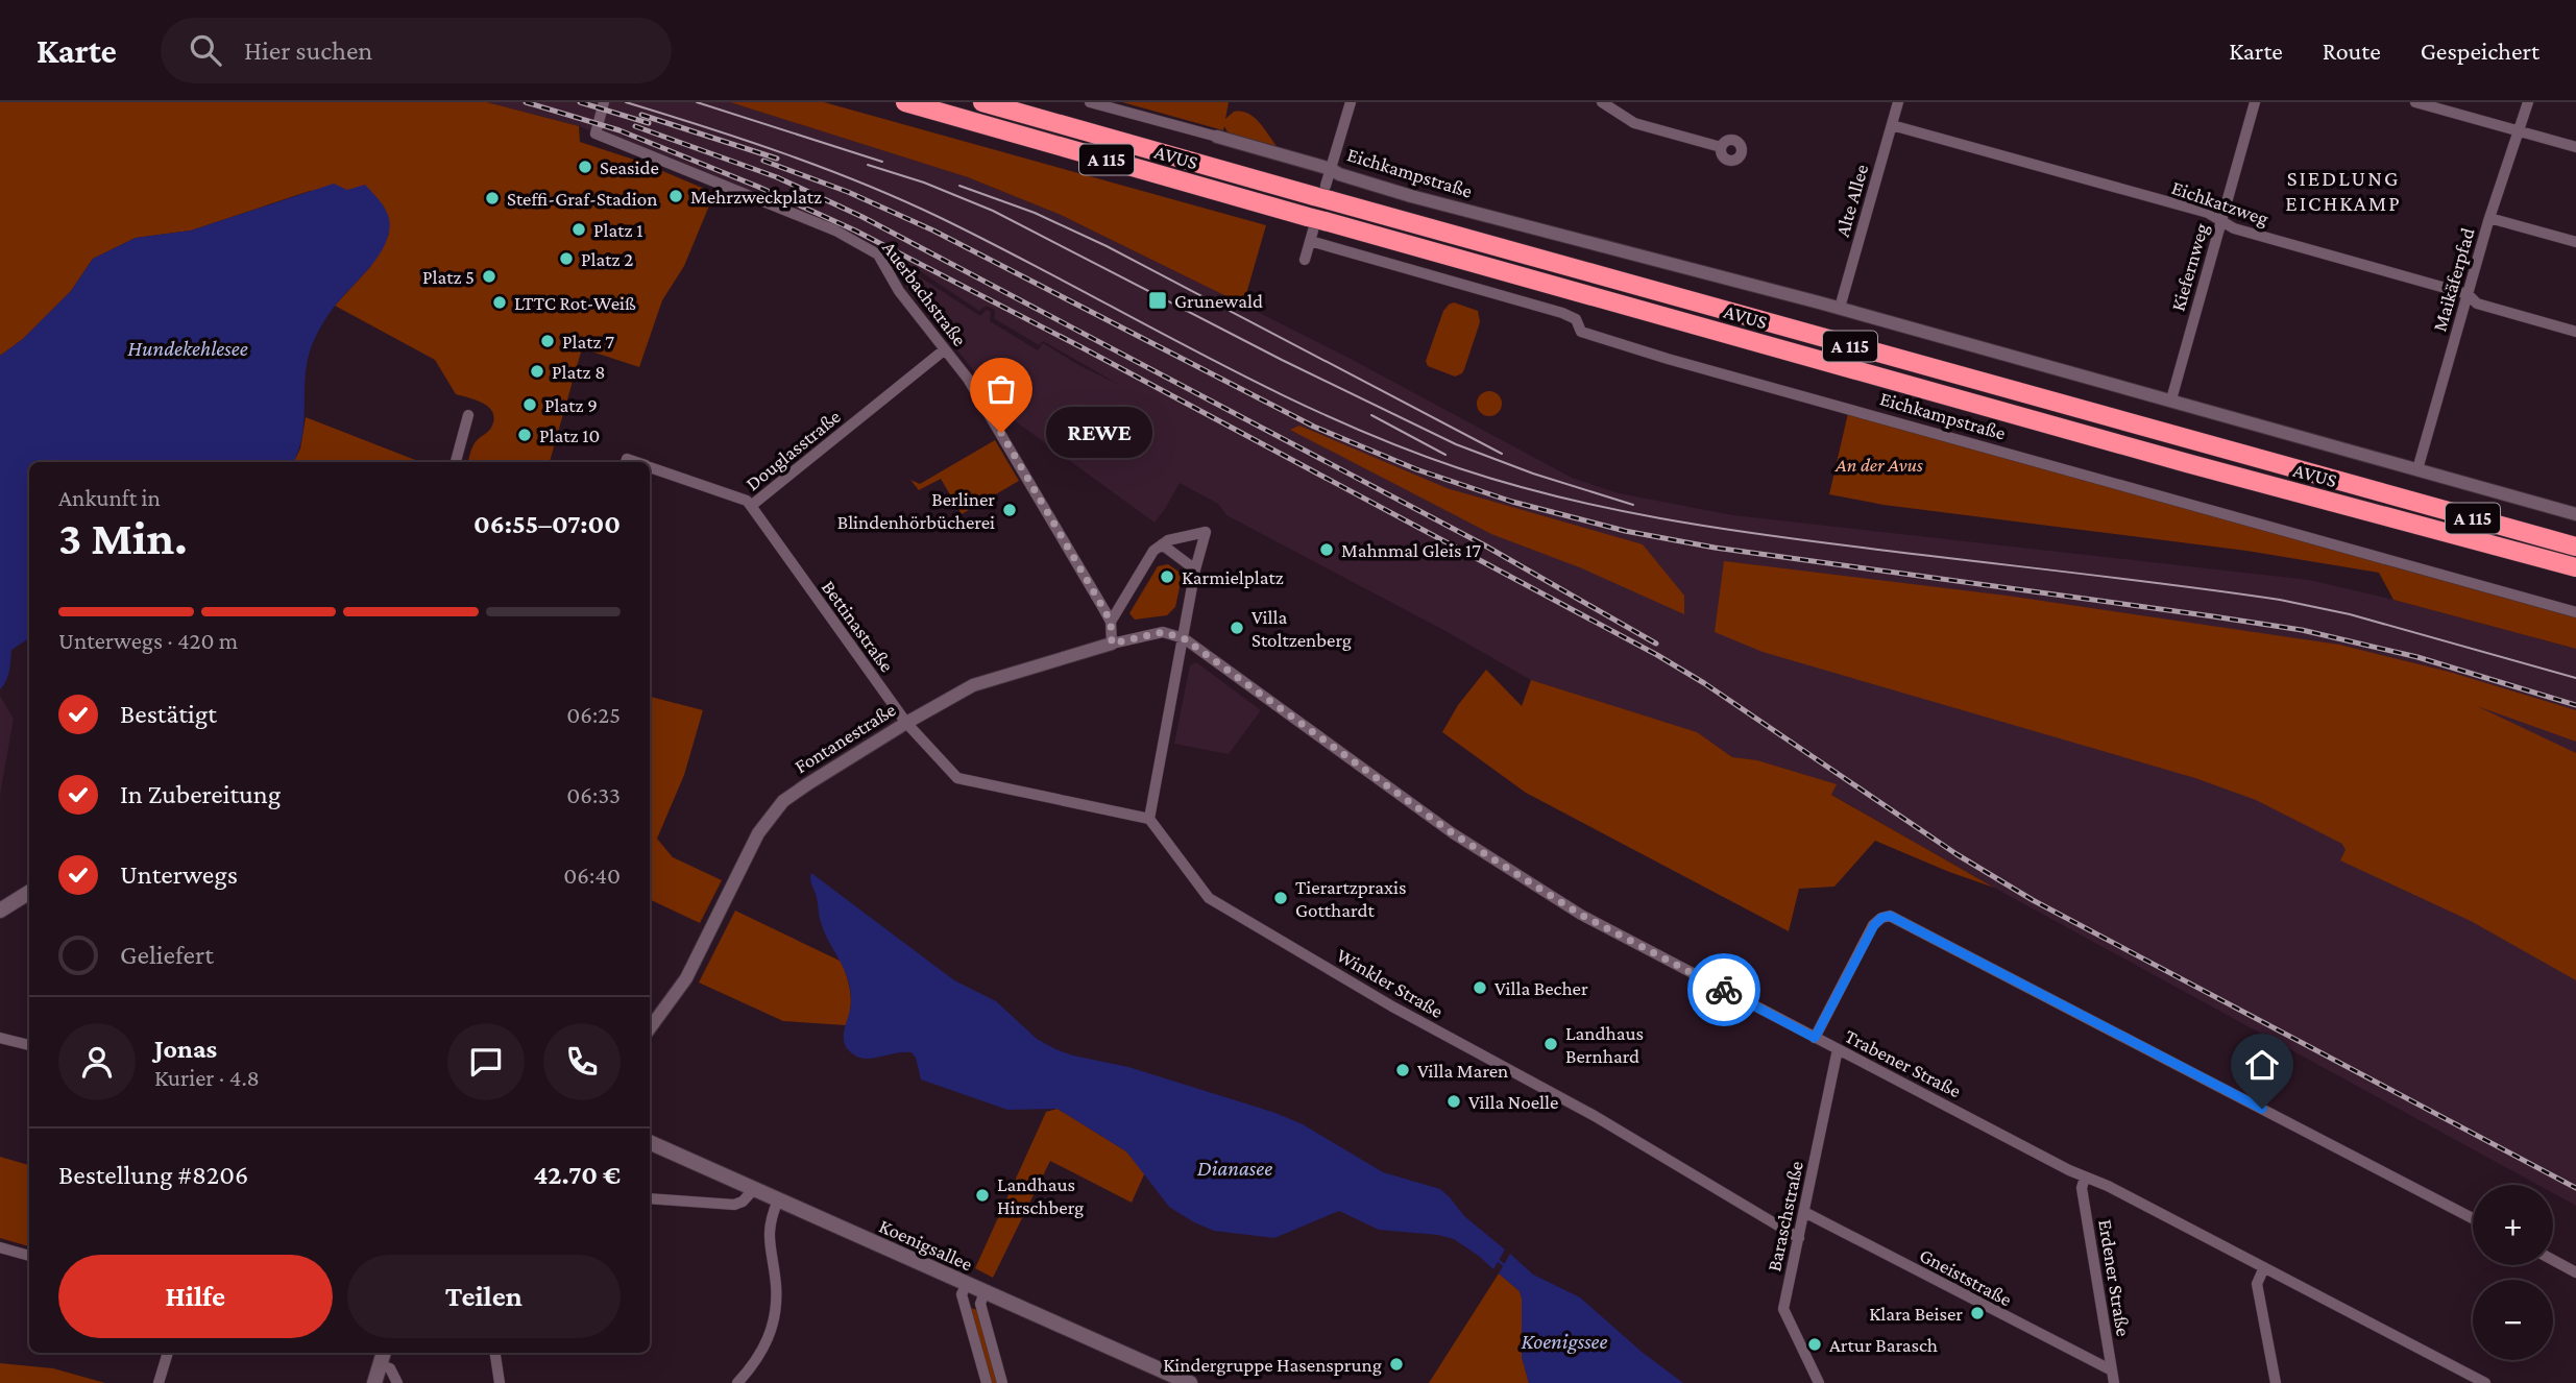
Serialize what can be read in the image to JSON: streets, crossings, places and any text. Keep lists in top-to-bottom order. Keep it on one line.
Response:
{"streets":{"highway":["AVUS","A 115"],"main road":["Koenigsallee"],"street":["Eichkampstraße","Alte Allee","Eichkatzweg","Kiefernweg","Maikäferpfad","Auerbachstraße","Douglasstraße","Bettinastraße","Fontanestraße","Winkler Straße","Trabener Straße","Baraschstraße","Gneiststraße","Erdener Straße"]},"crossings":[["AVUS","Eichkampstraße"],["Eichkampstraße","Alte Allee"],["Eichkampstraße","Kiefernweg"],["Eichkampstraße","Maikäferpfad"],["Alte Allee","Eichkatzweg"],["Eichkatzweg","Kiefernweg"],["Eichkatzweg","Maikäferpfad"],["Auerbachstraße","Douglasstraße"],["Auerbachstraße","Fontanestraße"],["Douglasstraße","Bettinastraße"],["Bettinastraße","Fontanestraße"],["Bettinastraße","Winkler Straße"],["Fontanestraße","Trabener Straße"],["Winkler Straße","Baraschstraße"],["Trabener Straße","Baraschstraße"],["Trabener Straße","Erdener Straße"],["Baraschstraße","Gneiststraße"],["Gneiststraße","Erdener Straße"]],"districts":["SIEDLUNG EICHKAMP"],"water":["Hundekehlesee","Dianasee","Koenigssee"],"parks":["An der Avus"],"places":{"other":["Seaside","Mehrzweckplatz","Steffi-Graf-Stadion","Platz 1","Platz 2","Platz 5","LTTC Rot-Weiß","Platz 7","Platz 8","Platz 9","REWE","Platz 10","Berliner Blindenhörbücherei","Mahnmal Gleis 17","Karmielplatz","Villa Stoltzenberg","Tierartzpraxis Gotthardt","Villa Becher","Landhaus Bernhard","Villa Maren","Villa Noelle","Landhaus Hirschberg","Klara Beiser","Artur Barasch","Kindergruppe Hasensprung"],"transit":["Grunewald"]},"page":{"header":"Karte","search":"Hier suchen","nav":["Karte","Route","Gespeichert"],"bubble":"REWE","heading":["3 Min.","Ankunft in","06:55–07:00"],"panel":["Jonas","Kurier · 4.8","Bestellung #8206","42.70 €"],"bar":"Unterwegs · 420 m","list":[["Bestätigt","06:25"],["In Zubereitung","06:33"],["Unterwegs","06:40"],"Geliefert"],"map_buttons":["+","−"],"buttons":["Hilfe","Teilen"]}}
